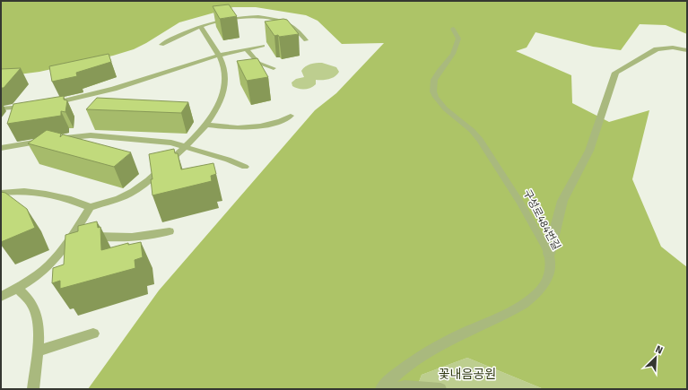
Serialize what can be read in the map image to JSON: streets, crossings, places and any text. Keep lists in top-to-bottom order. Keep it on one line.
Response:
{"streets":{"lane":["구성로484번길"]},"parks":["꽃내음공원"],"north":"top right"}
